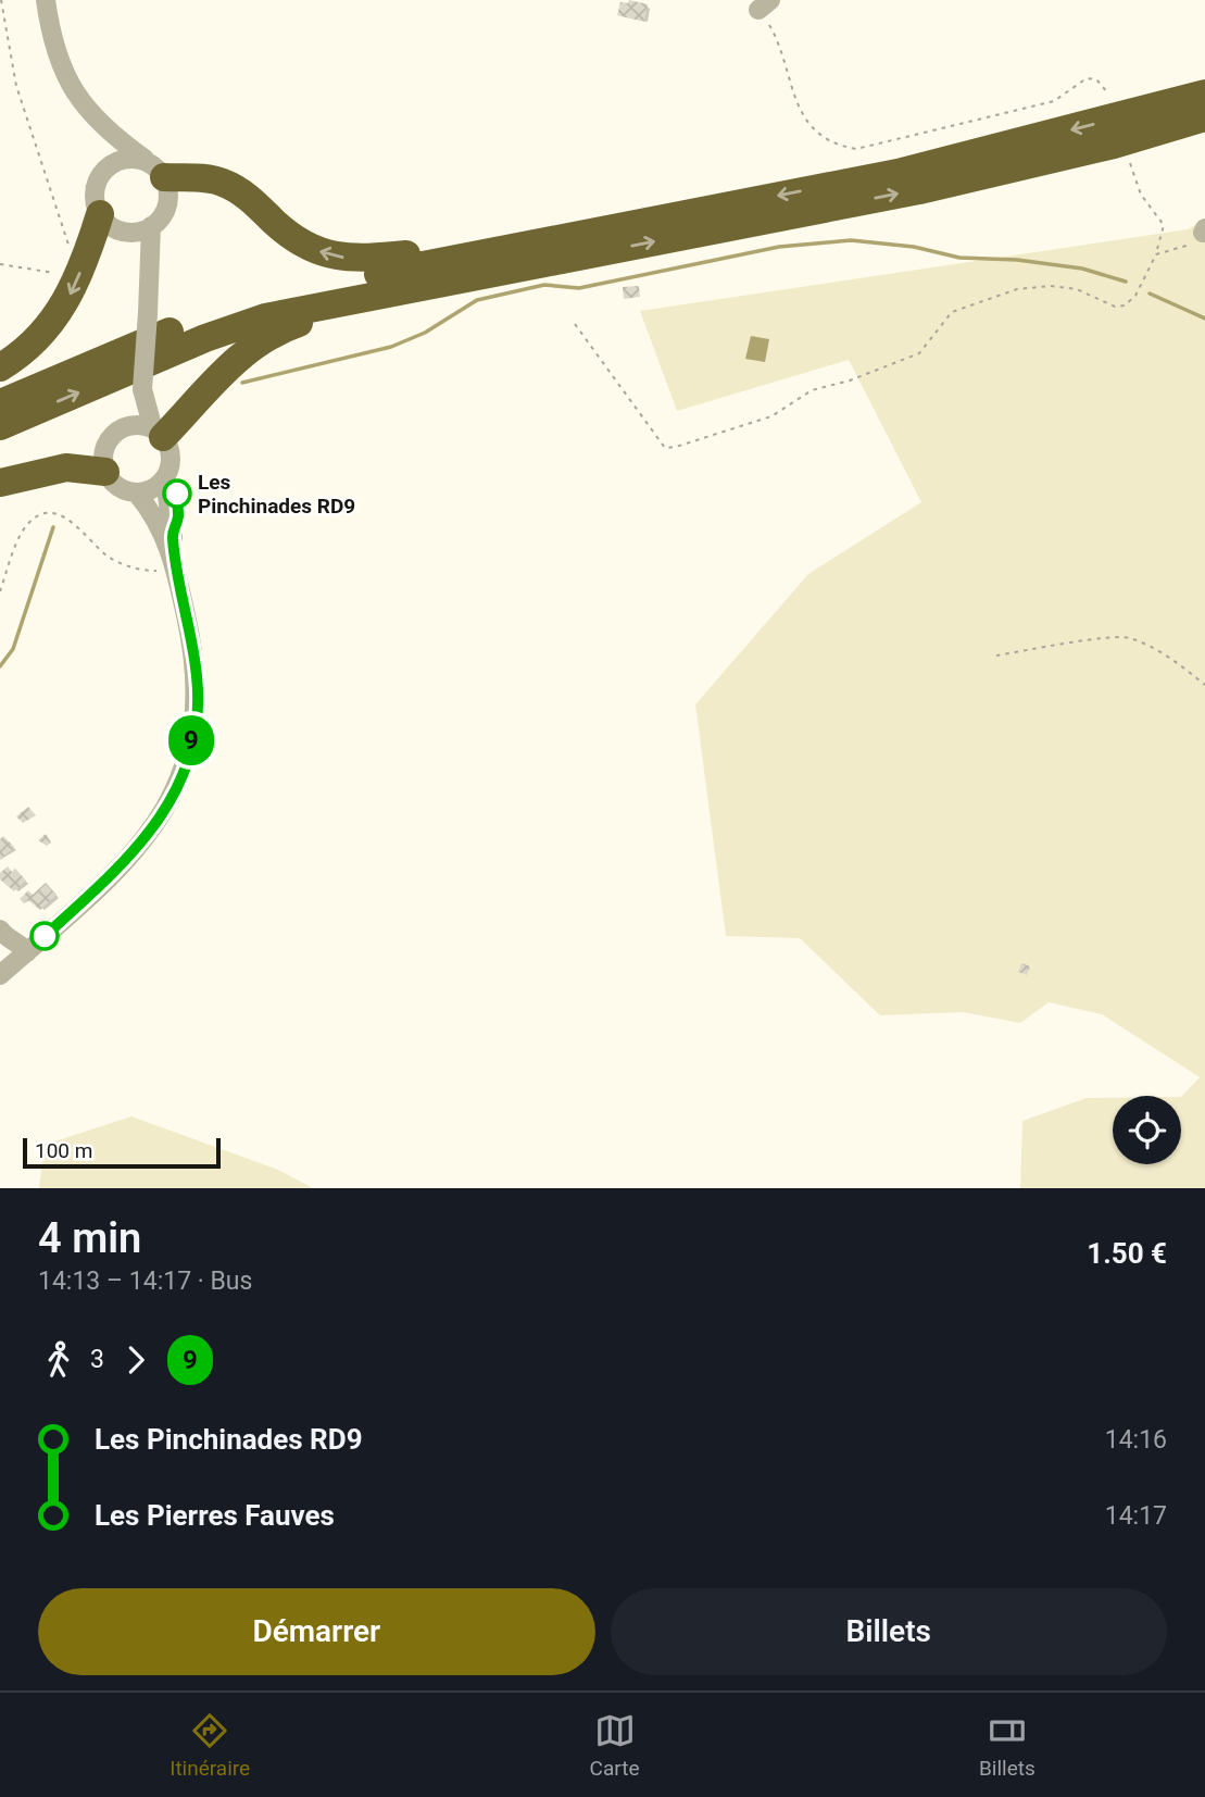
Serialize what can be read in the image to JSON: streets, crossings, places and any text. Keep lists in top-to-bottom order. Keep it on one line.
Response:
{"places":["Les Pinchinades RD9"],"lines":["bus line 9"],"scale_bar":"100 m","page":{"on_map":"9","scale":"100 m","heading":["4 min","14:13 – 14:17 · Bus","1.50 €"],"legs":["3","9"],"list":[{"name":"Les Pinchinades RD9","value":"14:16"},{"name":"Les Pierres Fauves","value":"14:17"}],"buttons":["Démarrer","Billets"],"tabs":["Itinéraire","Carte","Billets"]}}
